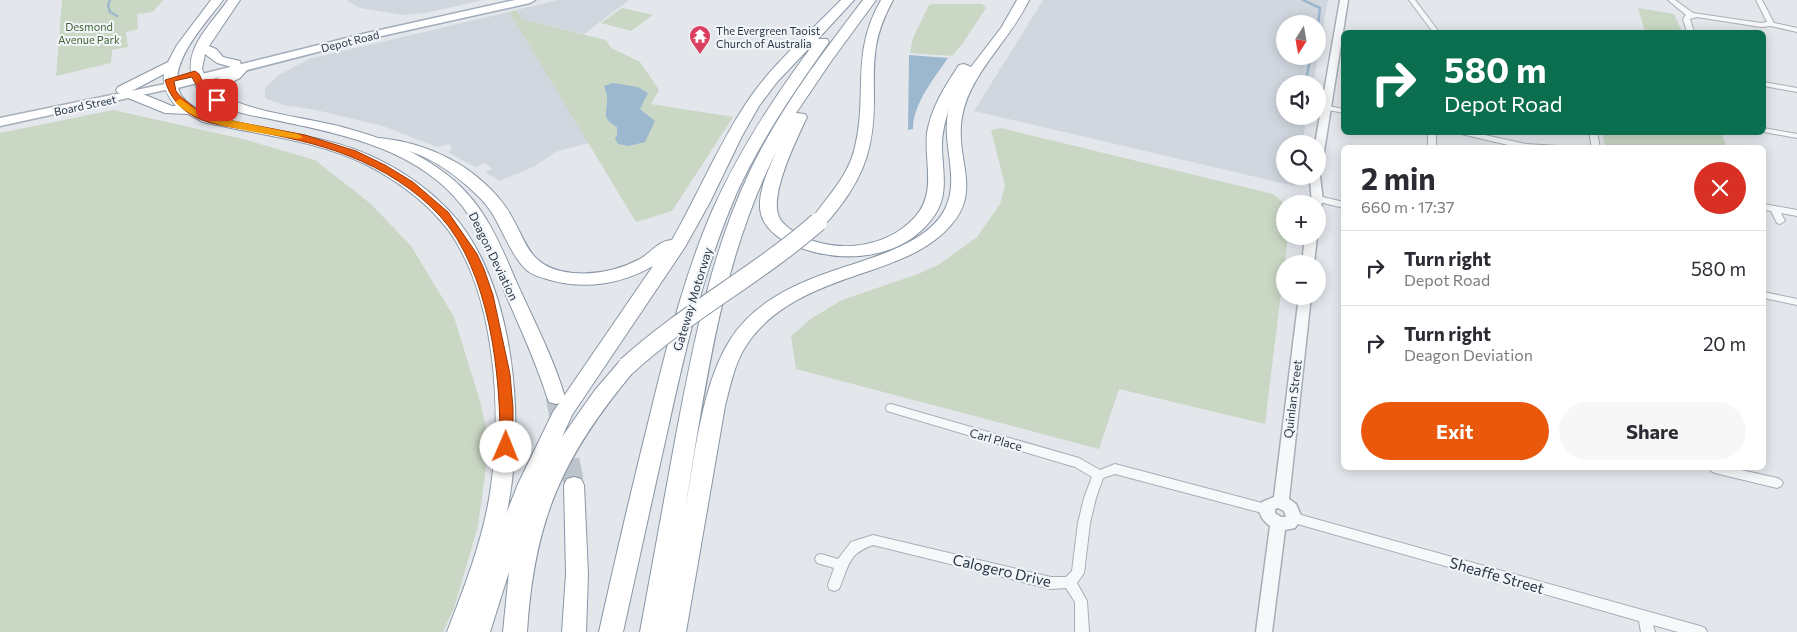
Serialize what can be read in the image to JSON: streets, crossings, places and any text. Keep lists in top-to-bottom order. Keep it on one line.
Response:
{"streets":{"highway":["Deagon Deviation","Gateway Motorway"],"main road":["Depot Road","Board Street"],"street":["Quinlan Street","Carl Place","Calogero Drive","Sheaffe Street"]},"crossings":[["Depot Road","Board Street"],["Depot Road","Deagon Deviation"],["Board Street","Deagon Deviation"],["Quinlan Street","Sheaffe Street"],["Carl Place","Calogero Drive"]],"parks":["Desmond Avenue Park"],"places":{"temple":["The Evergreen Taoist Church of Australia"]},"north":"bottom","page":{"map_buttons":["+","−"],"turn":["580 m","Depot Road"],"heading":["2 min","660 m · 17:37"],"list":[{"name":"Turn right","note":"Depot Road","value":"580 m"},{"name":"Turn right","note":"Deagon Deviation","value":"20 m"}],"buttons":["Exit","Share"]}}
